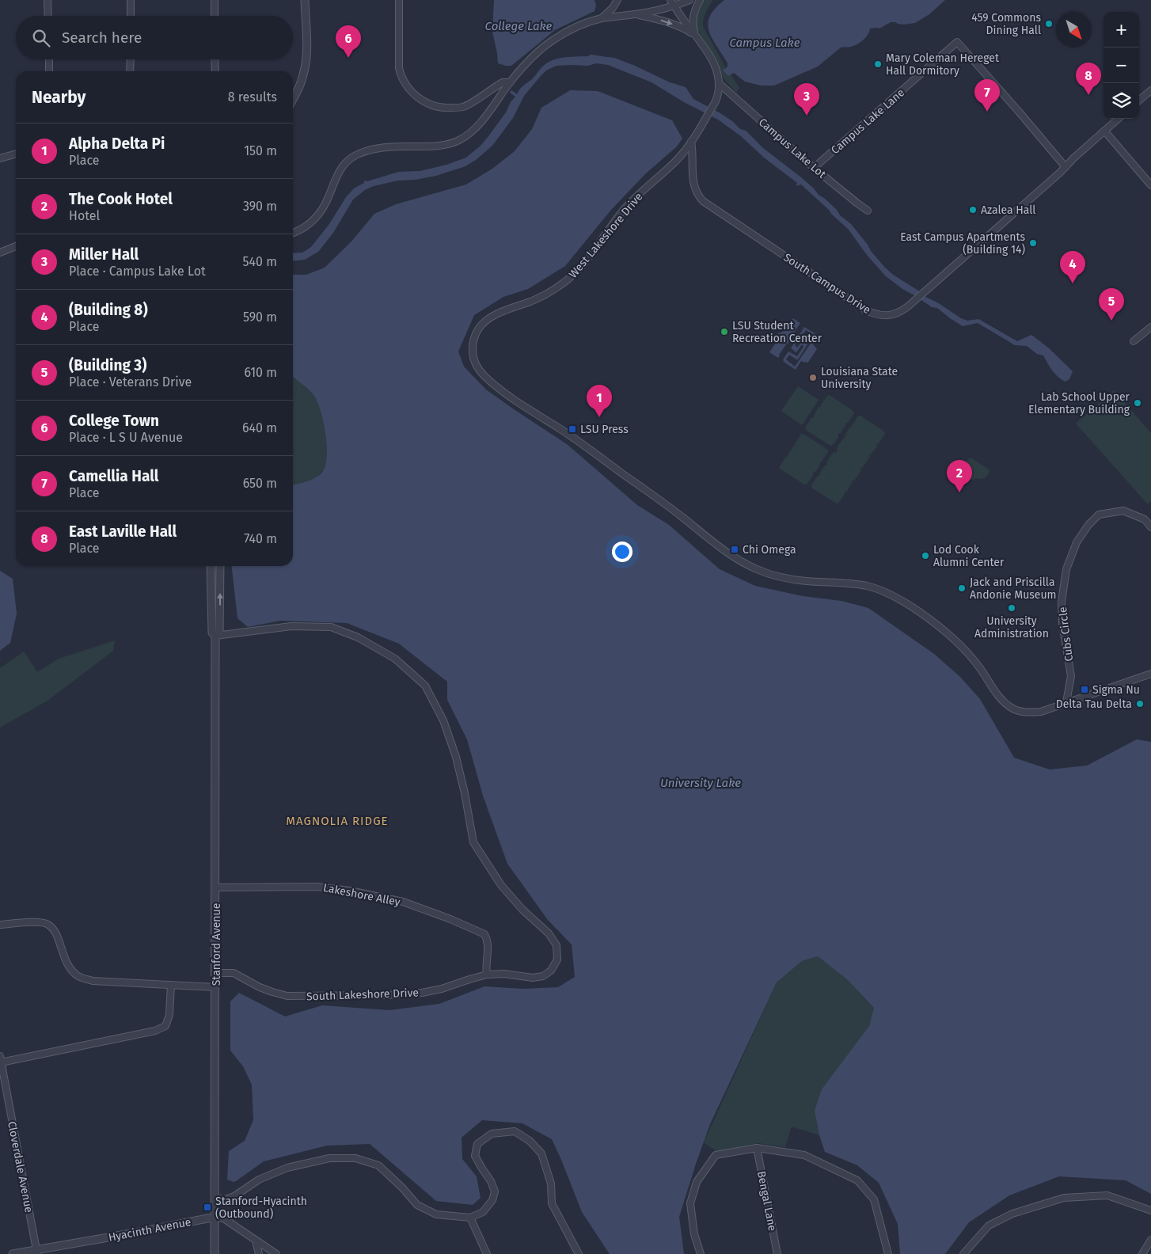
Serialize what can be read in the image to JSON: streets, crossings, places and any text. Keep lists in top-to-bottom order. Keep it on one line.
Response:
{"streets":{"street":["Campus Lake Lane","Campus Lake Lot","West Lakeshore Drive","South Campus Drive","Cubs Circle","Lakeshore Alley","Stanford Avenue","South Lakeshore Drive","Cloverdale Avenue","Bengal Lane","Hyacinth Avenue"]},"crossings":[["Campus Lake Lane","Campus Lake Lot"],["Campus Lake Lane","South Campus Drive"],["Campus Lake Lot","West Lakeshore Drive"],["West Lakeshore Drive","South Campus Drive"],["West Lakeshore Drive","Cubs Circle"],["Lakeshore Alley","Stanford Avenue"],["Lakeshore Alley","South Lakeshore Drive"],["Stanford Avenue","South Lakeshore Drive"],["Stanford Avenue","Hyacinth Avenue"],["Cloverdale Avenue","Hyacinth Avenue"]],"districts":["MAGNOLIA RIDGE"],"water":["College Lake","Campus Lake","University Lake"],"places":{"other":["459 Commons Dining Hall","Mary Coleman Hereget Hall Dormitory","Azalea Hall","East Campus Apartments (Building 14)","LSU Student Recreation Center","Louisiana State University","Lab School Upper Elementary Building","Lod Cook Alumni Center","Jack and Priscilla Andonie Museum","University Administration","Delta Tau Delta"],"transit":["LSU Press","Chi Omega","Sigma Nu","Stanford-Hyacinth (Outbound)"]},"north":"bottom right","page":{"map_buttons":["+","−"],"search":"Search here","pins":["6","8","7","3","4","5","1","2"],"heading":["Nearby","8 results"],"list":[{"mark":"1","name":"Alpha Delta Pi","note":"Place","value":"150 m"},{"mark":"2","name":"The Cook Hotel","note":"Hotel","value":"390 m"},{"mark":"3","name":"Miller Hall","note":"Place · Campus Lake Lot","value":"540 m"},{"mark":"4","name":"(Building 8)","note":"Place","value":"590 m"},{"mark":"5","name":"(Building 3)","note":"Place · Veterans Drive","value":"610 m"},{"mark":"6","name":"College Town","note":"Place · L S U Avenue","value":"640 m"},{"mark":"7","name":"Camellia Hall","note":"Place","value":"650 m"},{"mark":"8","name":"East Laville Hall","note":"Place","value":"740 m"}]}}
